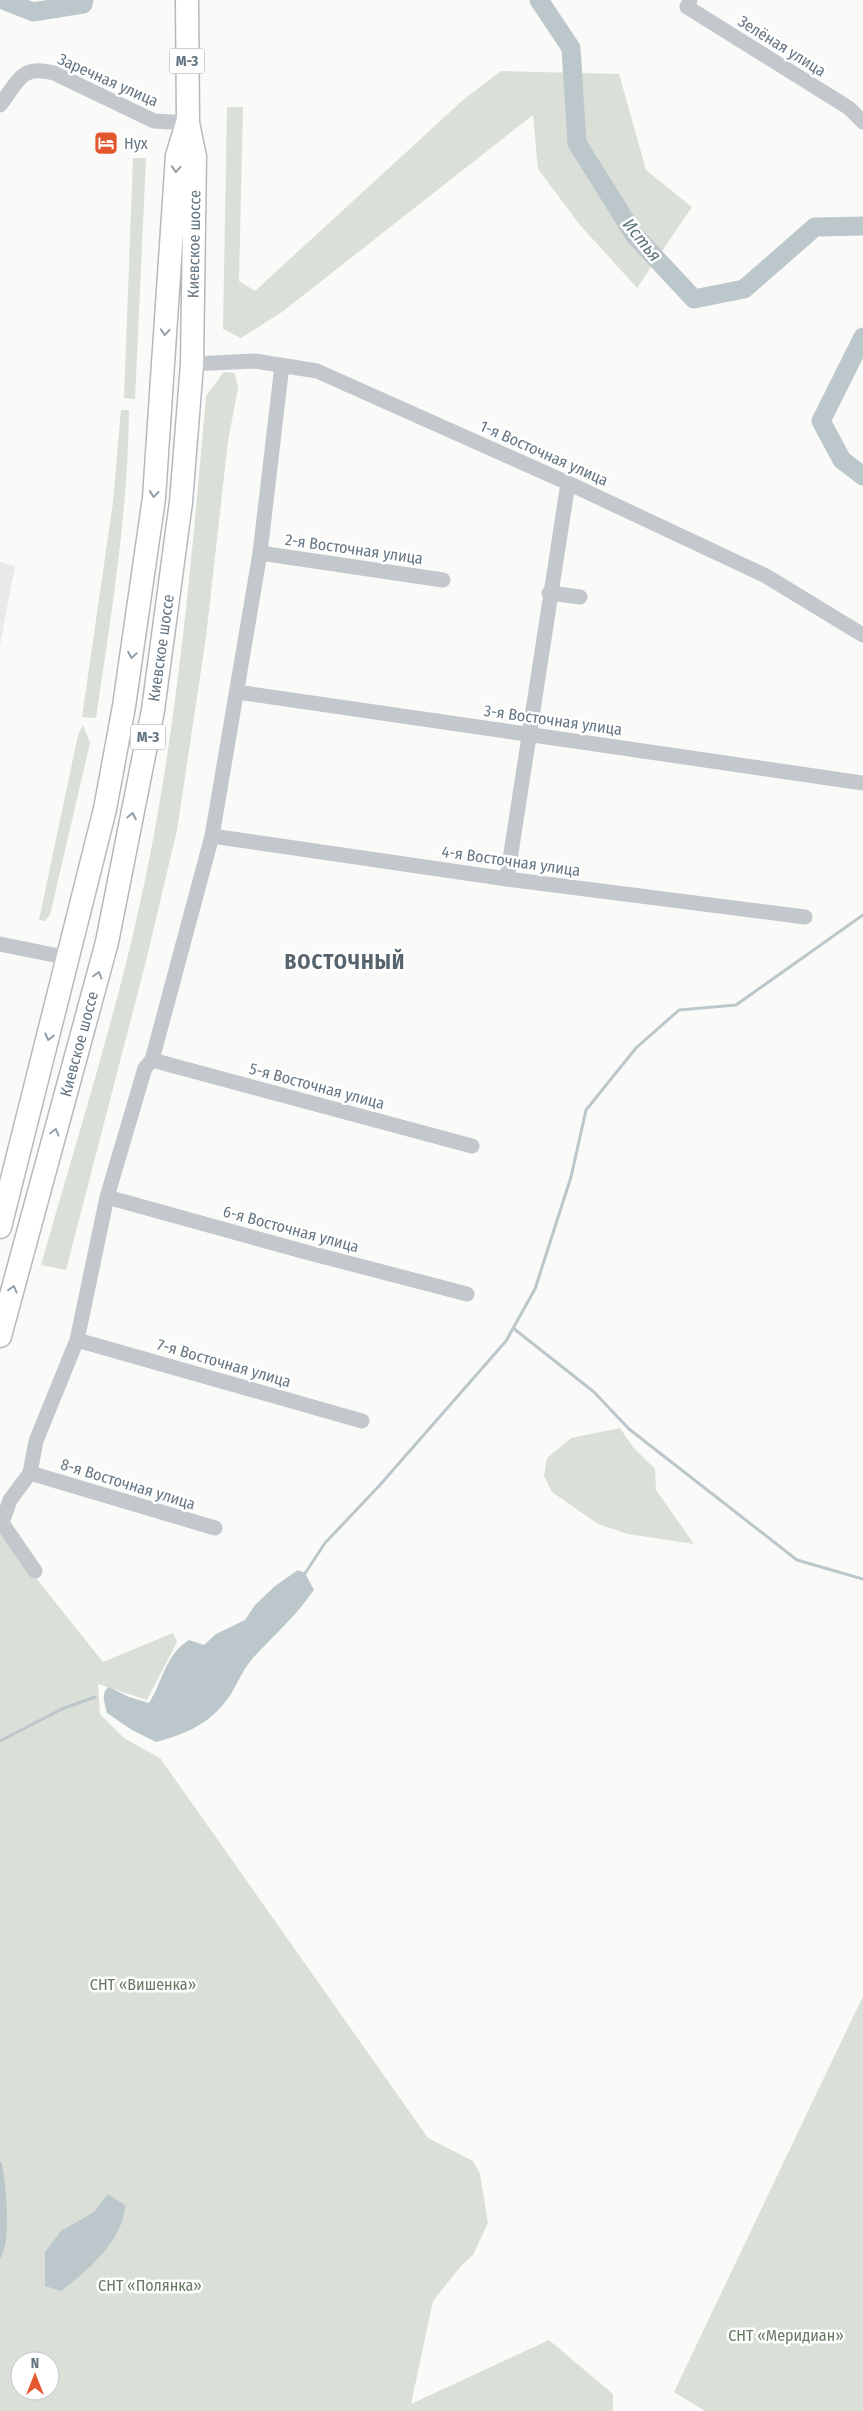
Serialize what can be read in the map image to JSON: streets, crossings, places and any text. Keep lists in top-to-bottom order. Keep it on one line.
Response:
{"streets":{"highway":["М-3","Киевское шоссе"],"street":["Зелёная улица","Заречная улица","1-я Восточная улица","2-я Восточная улица","3-я Восточная улица","4-я Восточная улица","5-я Восточная улица","6-я Восточная улица","7-я Восточная улица","8-я Восточная улица"]},"crossings":[["Заречная улица","Киевское шоссе"],["Киевское шоссе","1-я Восточная улица"]],"districts":["ВОСТОЧНЫЙ"],"water":["Истья"],"parks":["СНТ «Вишенка»","СНТ «Полянка»","СНТ «Меридиан»"],"places":{"hotel":["Нух"]},"north":"top"}
